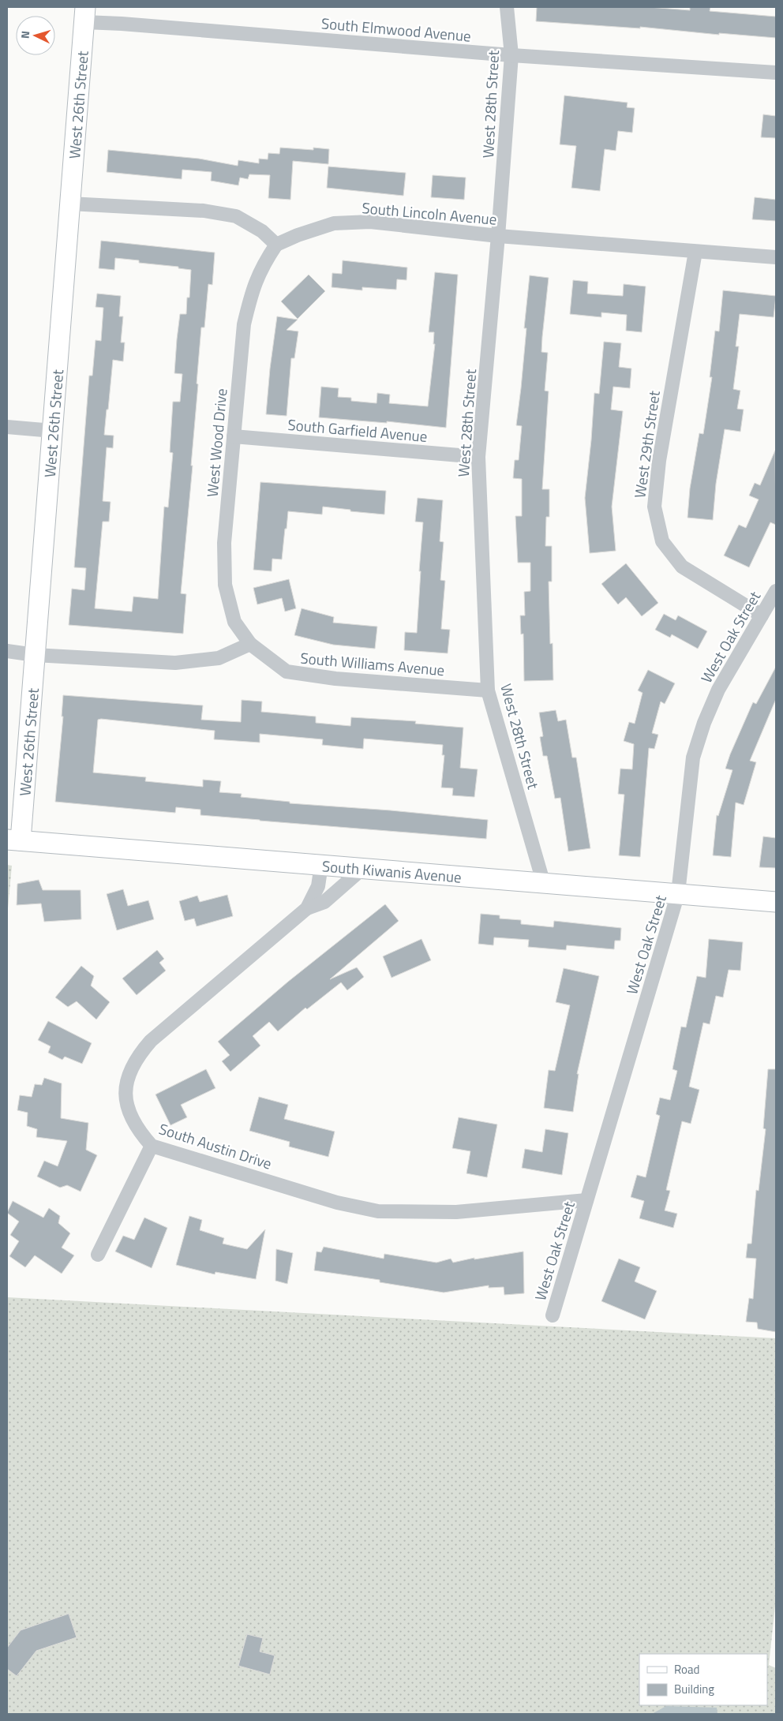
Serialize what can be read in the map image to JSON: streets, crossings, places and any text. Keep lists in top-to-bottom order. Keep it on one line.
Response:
{"streets":{"main road":["West 26th Street","South Kiwanis Avenue"],"street":["South Elmwood Avenue","West 28th Street","South Lincoln Avenue","South Garfield Avenue","West Wood Drive","West 29th Street","West Oak Street","South Williams Avenue","South Austin Drive"]},"crossings":[["South Elmwood Avenue","West 28th Street"],["South Elmwood Avenue","West 26th Street"],["West 28th Street","South Lincoln Avenue"],["West 28th Street","South Garfield Avenue"],["West 28th Street","South Williams Avenue"],["West 28th Street","South Kiwanis Avenue"],["West 26th Street","South Kiwanis Avenue"],["South Lincoln Avenue","West Wood Drive"],["South Lincoln Avenue","West 29th Street"],["South Garfield Avenue","West Wood Drive"],["West Wood Drive","South Williams Avenue"],["West 29th Street","West Oak Street"],["West Oak Street","South Kiwanis Avenue"],["West Oak Street","South Austin Drive"],["South Kiwanis Avenue","South Austin Drive"]],"legend":["Road","Building"],"north":"left"}
